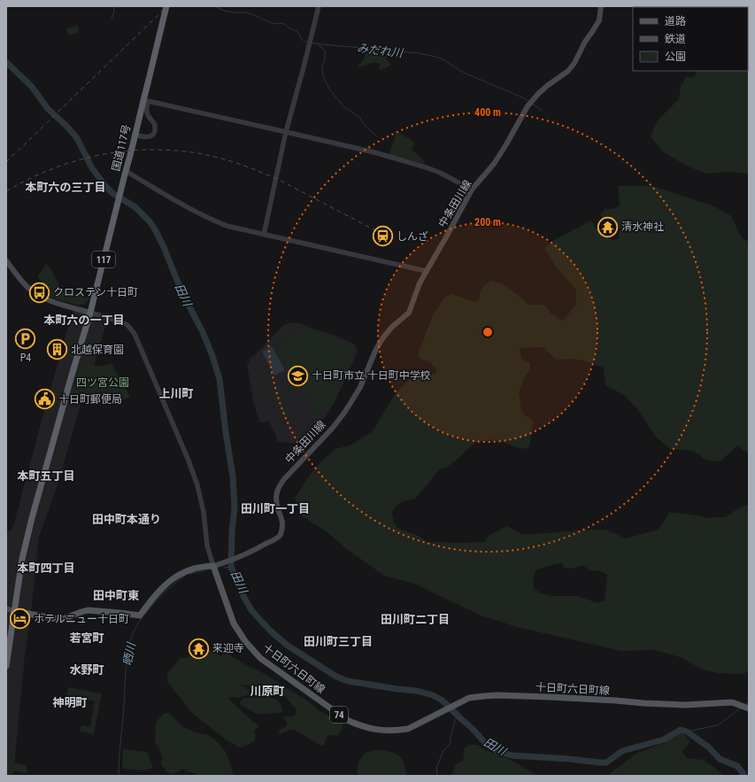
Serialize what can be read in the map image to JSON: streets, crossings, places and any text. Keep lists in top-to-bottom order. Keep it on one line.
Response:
{"streets":{"highway":["国道117号","117"],"main road":["中条田川線","十日町六日町線","74"]},"crossings":[["中条田川線","十日町六日町線"]],"districts":["本町六の三丁目","本町六の一丁目","上川町","本町五丁目","田川町一丁目","田中町本通り","本町四丁目","田中町東","田川町二丁目","若宮町","田川町三丁目","水野町","川原町","神明町"],"water":["みだれ川","田川","晒川"],"parks":["四ツ宮公園"],"places":{"temple":["清水神社","来迎寺"],"station":["しんざ"],"bus stop":["クロステン十日町"],"parking":["P4"],"building":["北越保育園"],"school or university":["十日町市立 十日町中学校"],"public building":["十日町郵便局"],"hotel":["ホテルニュー十日町"]},"legend":["道路","鉄道","公園"],"rings":["400 m","200 m"]}
